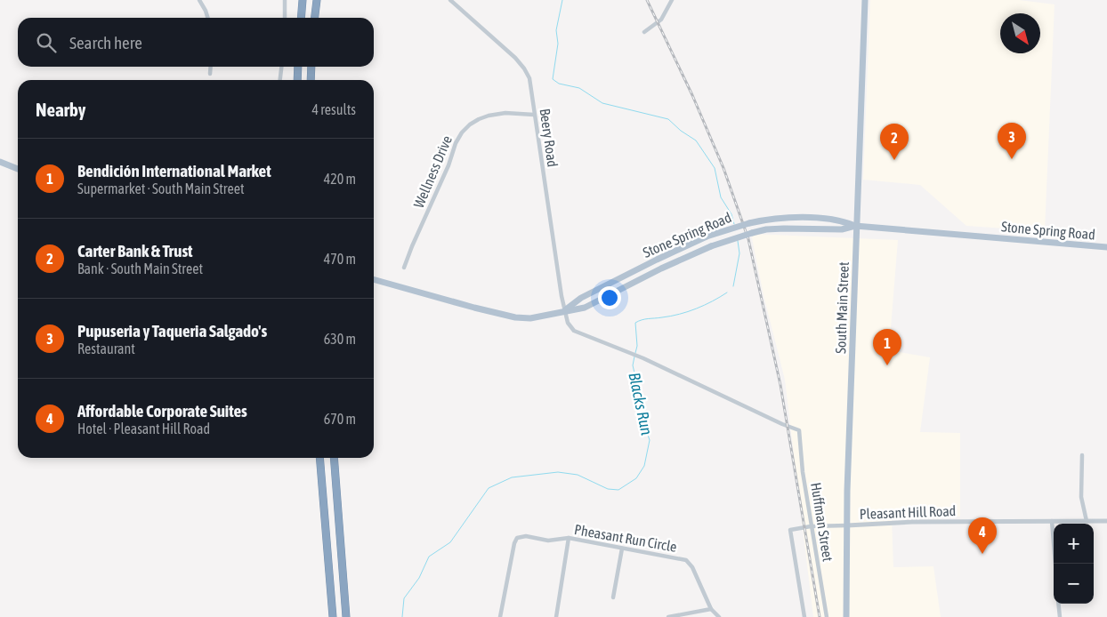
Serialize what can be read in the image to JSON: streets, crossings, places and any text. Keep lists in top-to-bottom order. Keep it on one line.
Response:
{"streets":{"main road":["Stone Spring Road","South Main Street"],"street":["Beery Road","Wellness Drive","Pleasant Hill Road","Huffman Street","Pheasant Run Circle"]},"crossings":[["Beery Road","Wellness Drive"],["Beery Road","Stone Spring Road"],["Beery Road","Huffman Street"],["Stone Spring Road","South Main Street"],["Stone Spring Road","Huffman Street"],["South Main Street","Pleasant Hill Road"],["Pleasant Hill Road","Huffman Street"]],"water":["Blacks Run"],"north":"bottom right","page":{"search":"Search here","heading":["Nearby","4 results"],"pins":["3","2","1","4"],"list":[{"mark":"1","name":"Bendición International Market","note":"Supermarket · South Main Street","value":"420 m"},{"mark":"2","name":"Carter Bank & Trust","note":"Bank · South Main Street","value":"470 m"},{"mark":"3","name":"Pupuseria y Taqueria Salgado's","note":"Restaurant","value":"630 m"},{"mark":"4","name":"Affordable Corporate Suites","note":"Hotel · Pleasant Hill Road","value":"670 m"}],"map_buttons":["+","−"]}}
